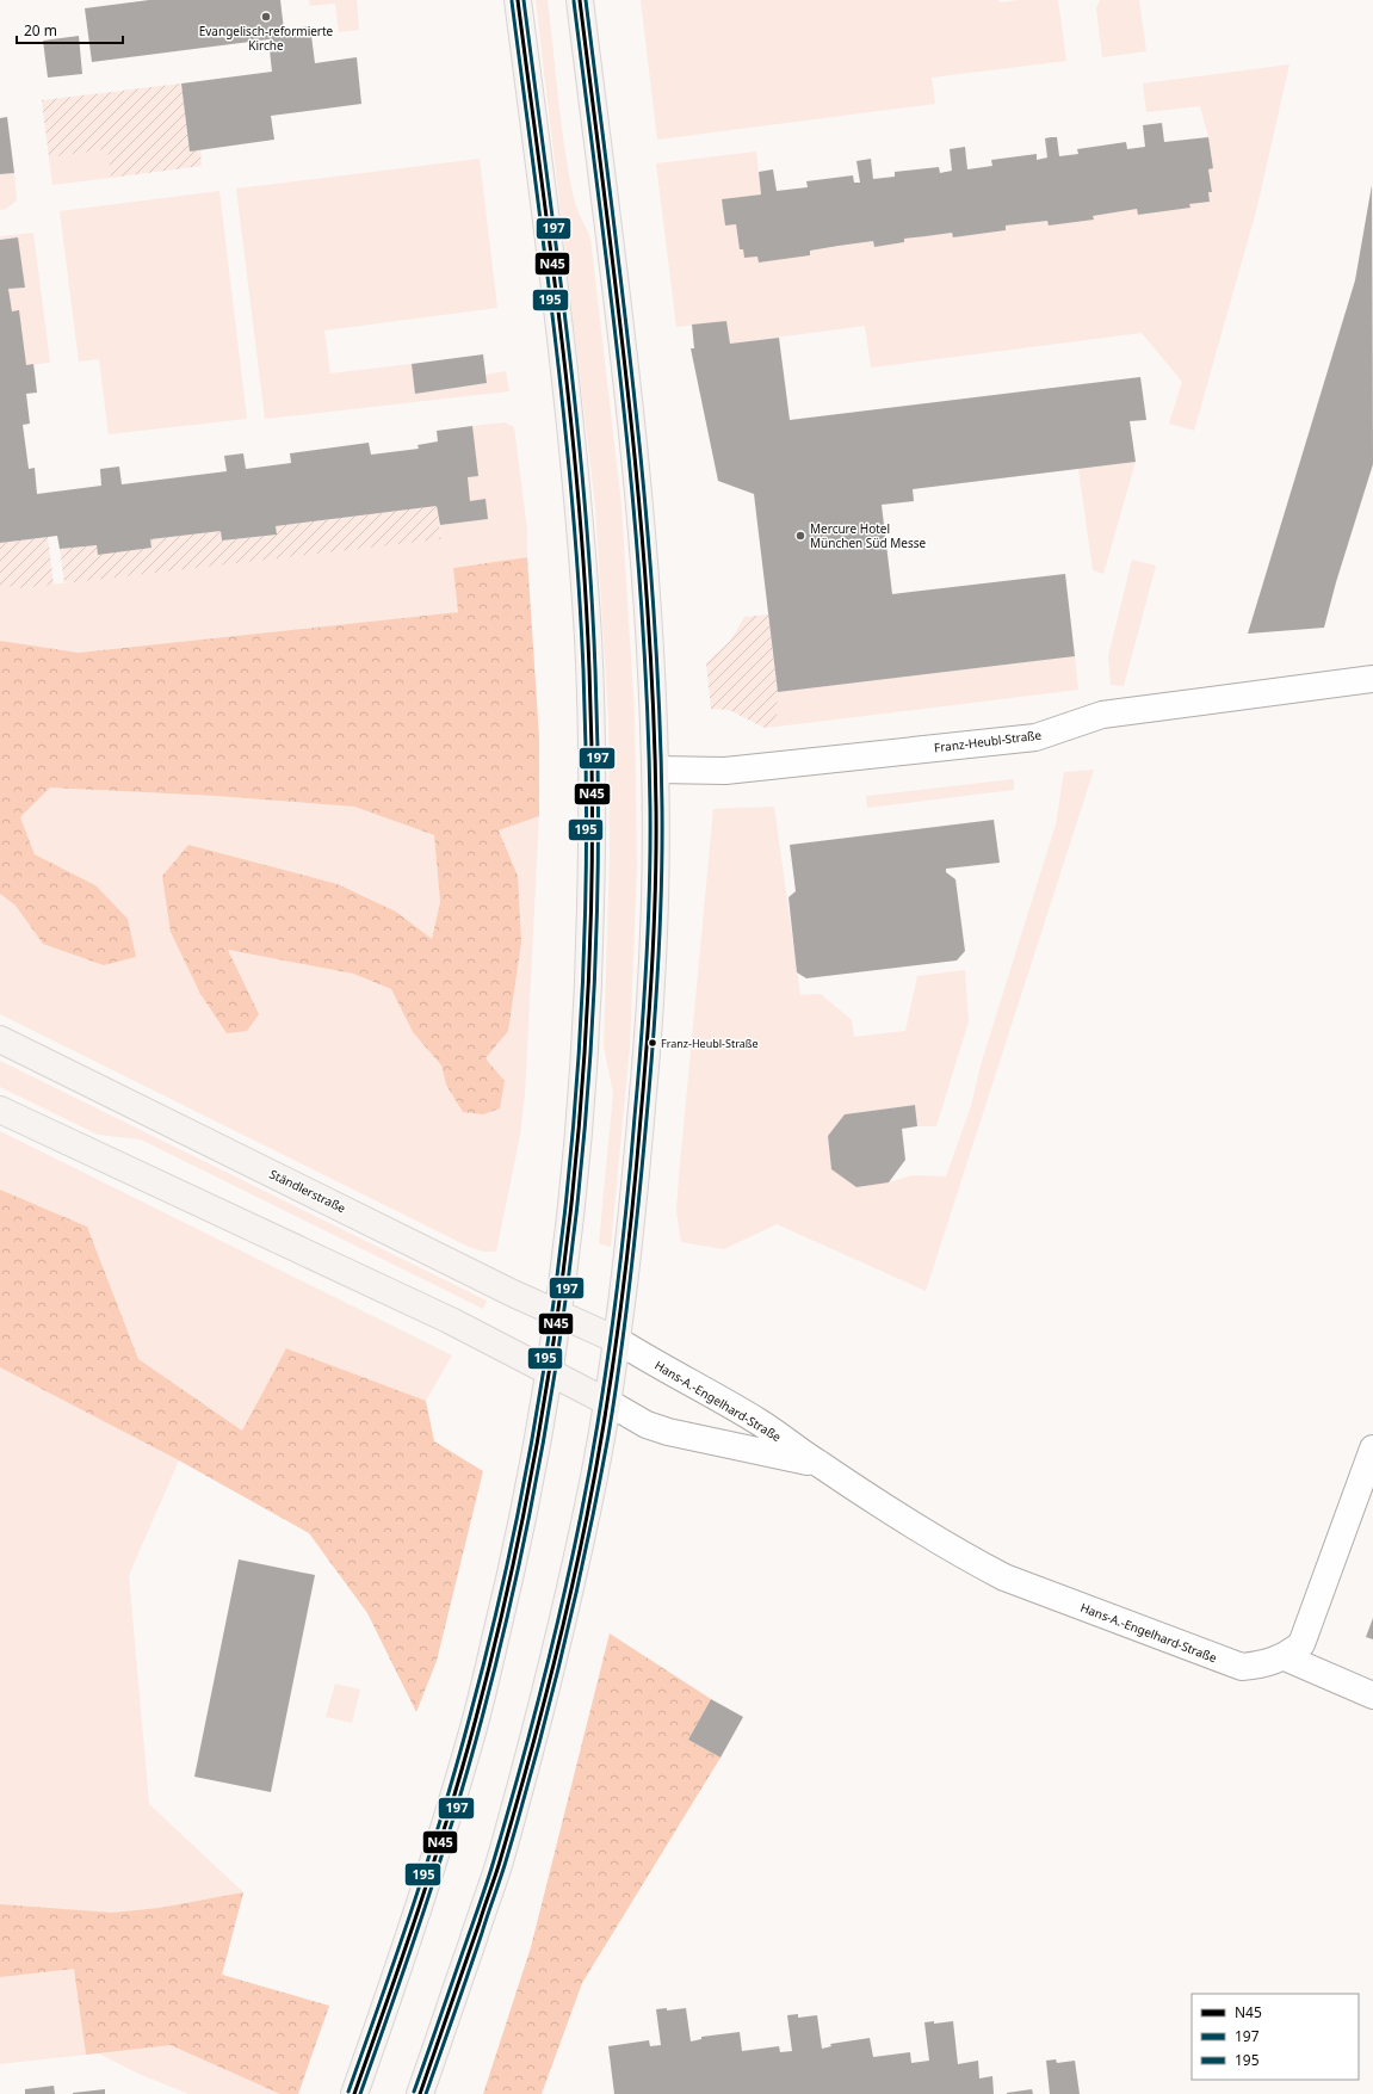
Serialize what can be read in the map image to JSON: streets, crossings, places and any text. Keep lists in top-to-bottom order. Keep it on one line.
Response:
{"streets":{"main road":["Ständlerstraße"],"street":["Franz-Heubl-Straße","Hans-A.-Engelhard-Straße"]},"crossings":[["Ständlerstraße","Hans-A.-Engelhard-Straße"]],"places":["Evangelisch-reformierte Kirche","Mercure Hotel München Süd Messe","Franz-Heubl-Straße"],"lines":["transit line N45","transit line 197","transit line 195"],"legend":["N45","197","195"],"scale_bar":"20 m"}
